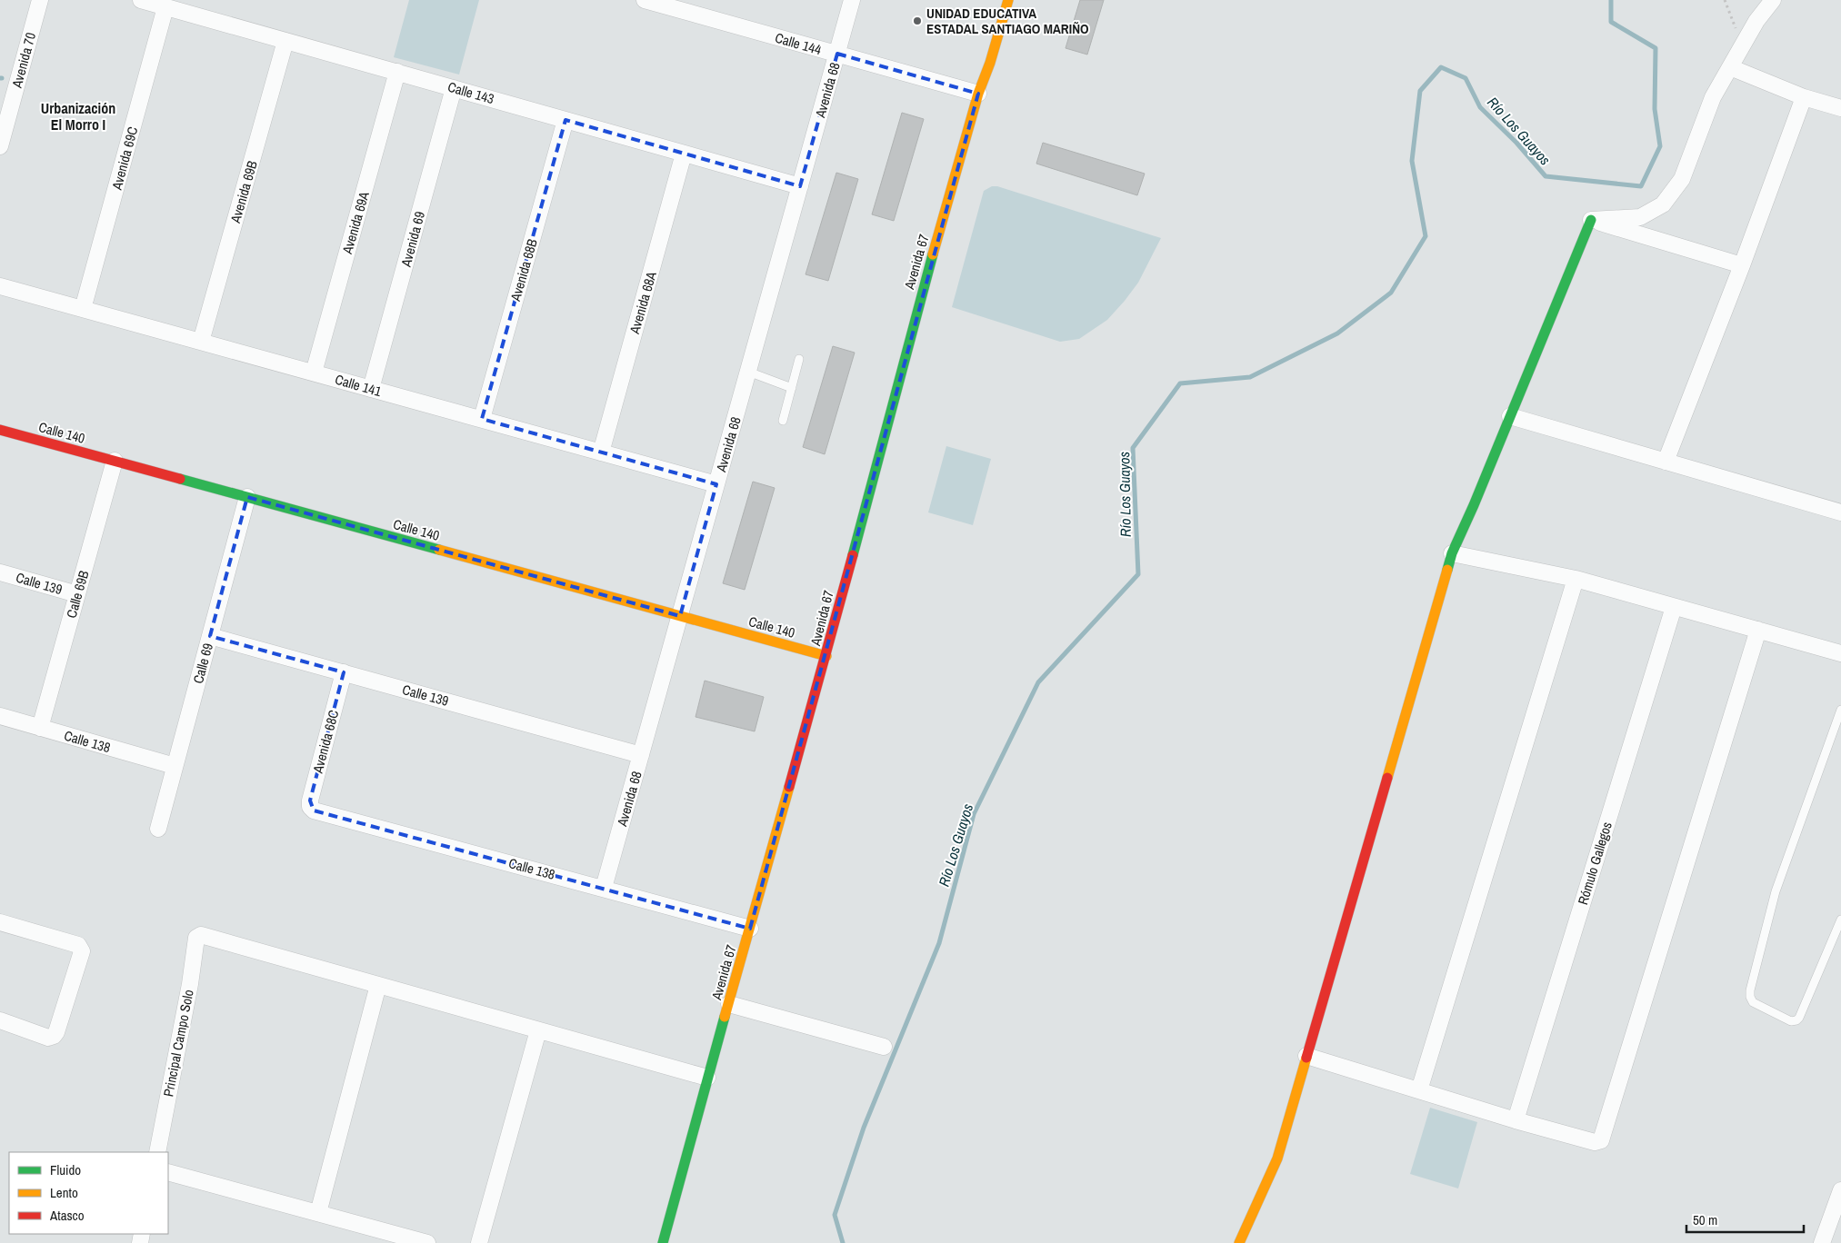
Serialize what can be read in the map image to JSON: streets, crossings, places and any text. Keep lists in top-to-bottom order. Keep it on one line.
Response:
{"streets":{"street":["Calle 144","Avenida 70","Avenida 68","Calle 143","Avenida 69C","Avenida 69B","Avenida 69A","Avenida 69","Avenida 67","Avenida 68B","Avenida 68A","Calle 141","Calle 140","Calle 139","Calle 69B","Calle 69","Calle 138","Avenida 68C","Rómulo Gallegos","Principal Campo Solo"]},"crossings":[["Calle 144","Avenida 68"],["Calle 144","Avenida 67"],["Avenida 68","Calle 143"],["Avenida 68","Calle 141"],["Avenida 68","Calle 140"],["Avenida 68","Calle 139"],["Avenida 68","Calle 138"],["Calle 143","Avenida 69C"],["Calle 143","Avenida 69B"],["Calle 143","Avenida 69A"],["Calle 143","Avenida 69"],["Calle 143","Avenida 68B"],["Calle 143","Avenida 68A"],["Avenida 69C","Calle 141"],["Avenida 69B","Calle 141"],["Avenida 69A","Calle 141"],["Avenida 69","Calle 141"],["Avenida 67","Calle 140"],["Avenida 67","Calle 138"],["Avenida 68B","Calle 141"],["Avenida 68A","Calle 141"],["Calle 140","Calle 69B"],["Calle 140","Calle 69"],["Calle 139","Calle 69B"],["Calle 139","Calle 69"],["Calle 139","Avenida 68C"],["Calle 69B","Calle 138"],["Calle 69","Calle 138"],["Calle 138","Avenida 68C"]],"districts":["Urbanización El Morro I"],"water":["Río Los Guayos"],"places":["UNIDAD EDUCATIVA ESTADAL SANTIAGO MARIÑO"],"legend":["Fluido","Lento","Atasco"],"scale_bar":"50 m"}
